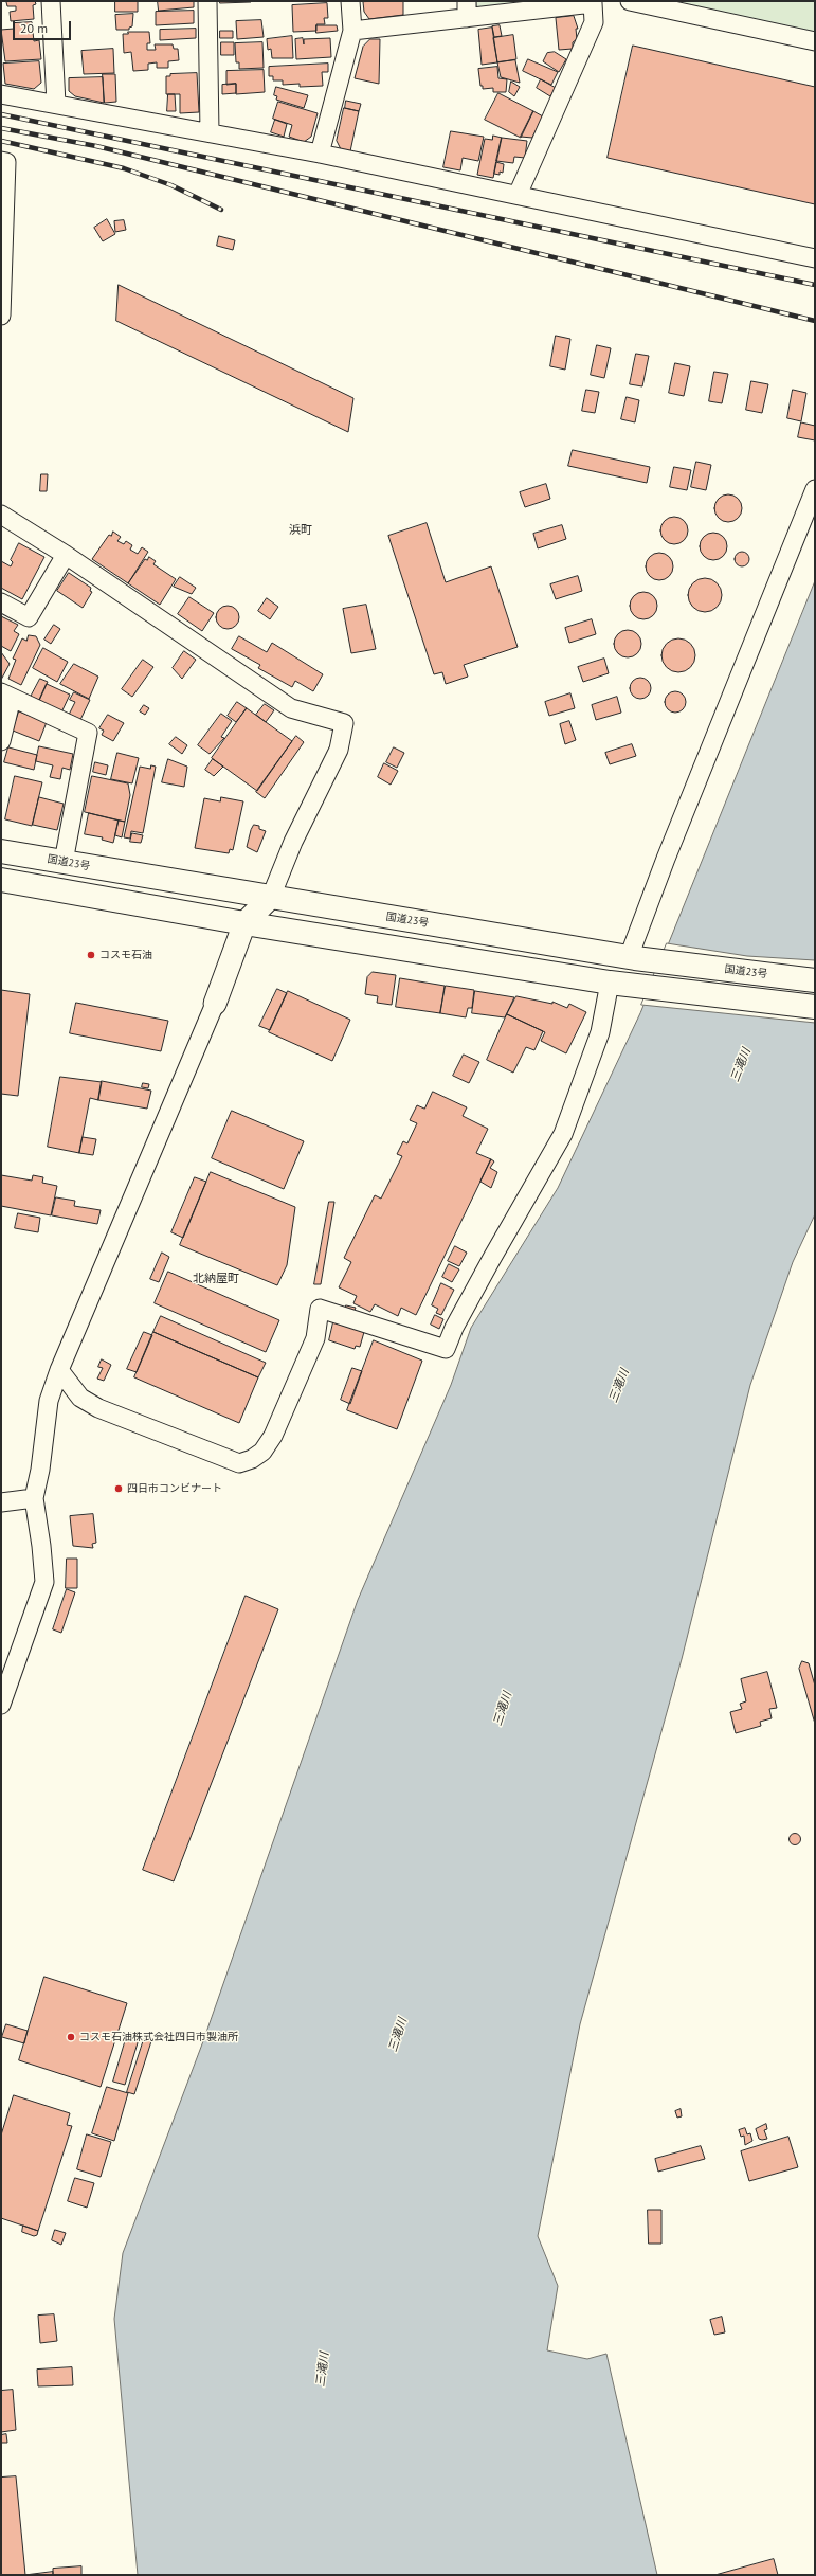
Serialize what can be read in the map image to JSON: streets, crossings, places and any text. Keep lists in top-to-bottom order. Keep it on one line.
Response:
{"streets":{"highway":["国道23号"]},"districts":["浜町","北納屋町"],"water":["三滝川"],"places":["コスモ石油","四日市コンビナート","コスモ石油株式会社四日市製油所"],"scale_bar":"20 m"}
